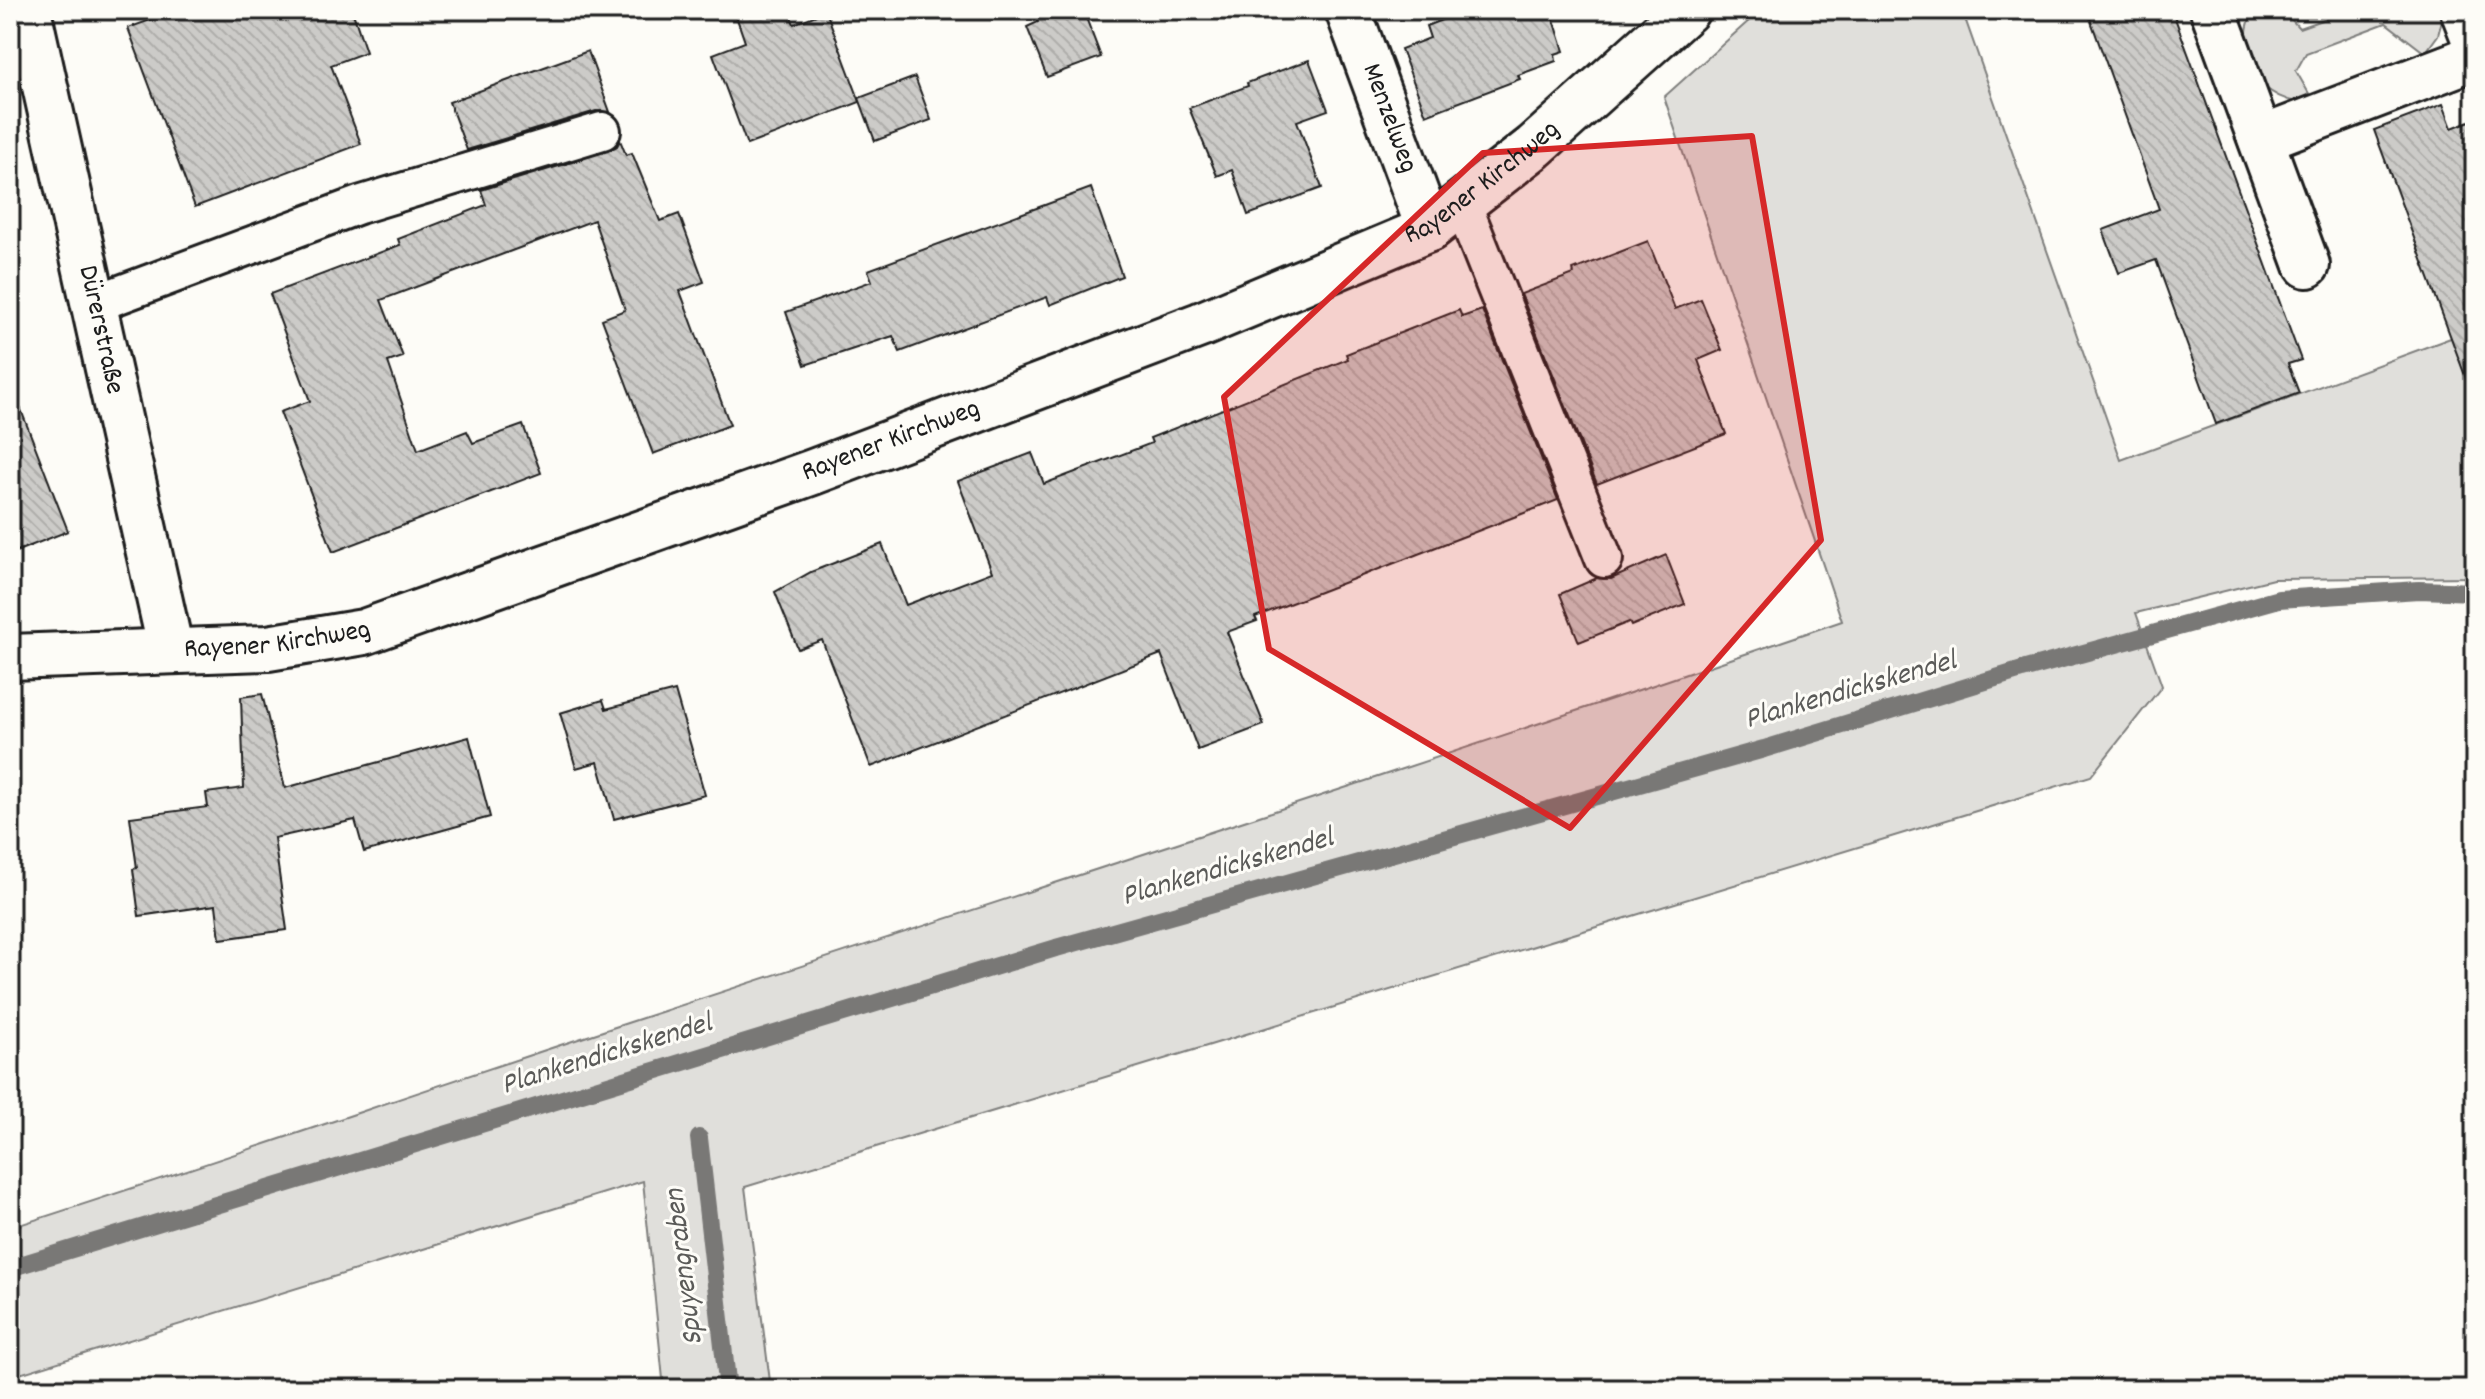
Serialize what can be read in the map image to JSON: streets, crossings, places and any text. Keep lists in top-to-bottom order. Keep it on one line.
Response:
{"streets":{"street":["Menzelweg","Rayener Kirchweg","Dürerstraße"]},"crossings":[["Menzelweg","Rayener Kirchweg"],["Rayener Kirchweg","Dürerstraße"]],"water":["Plankendickskendel","Spuyengraben"]}
